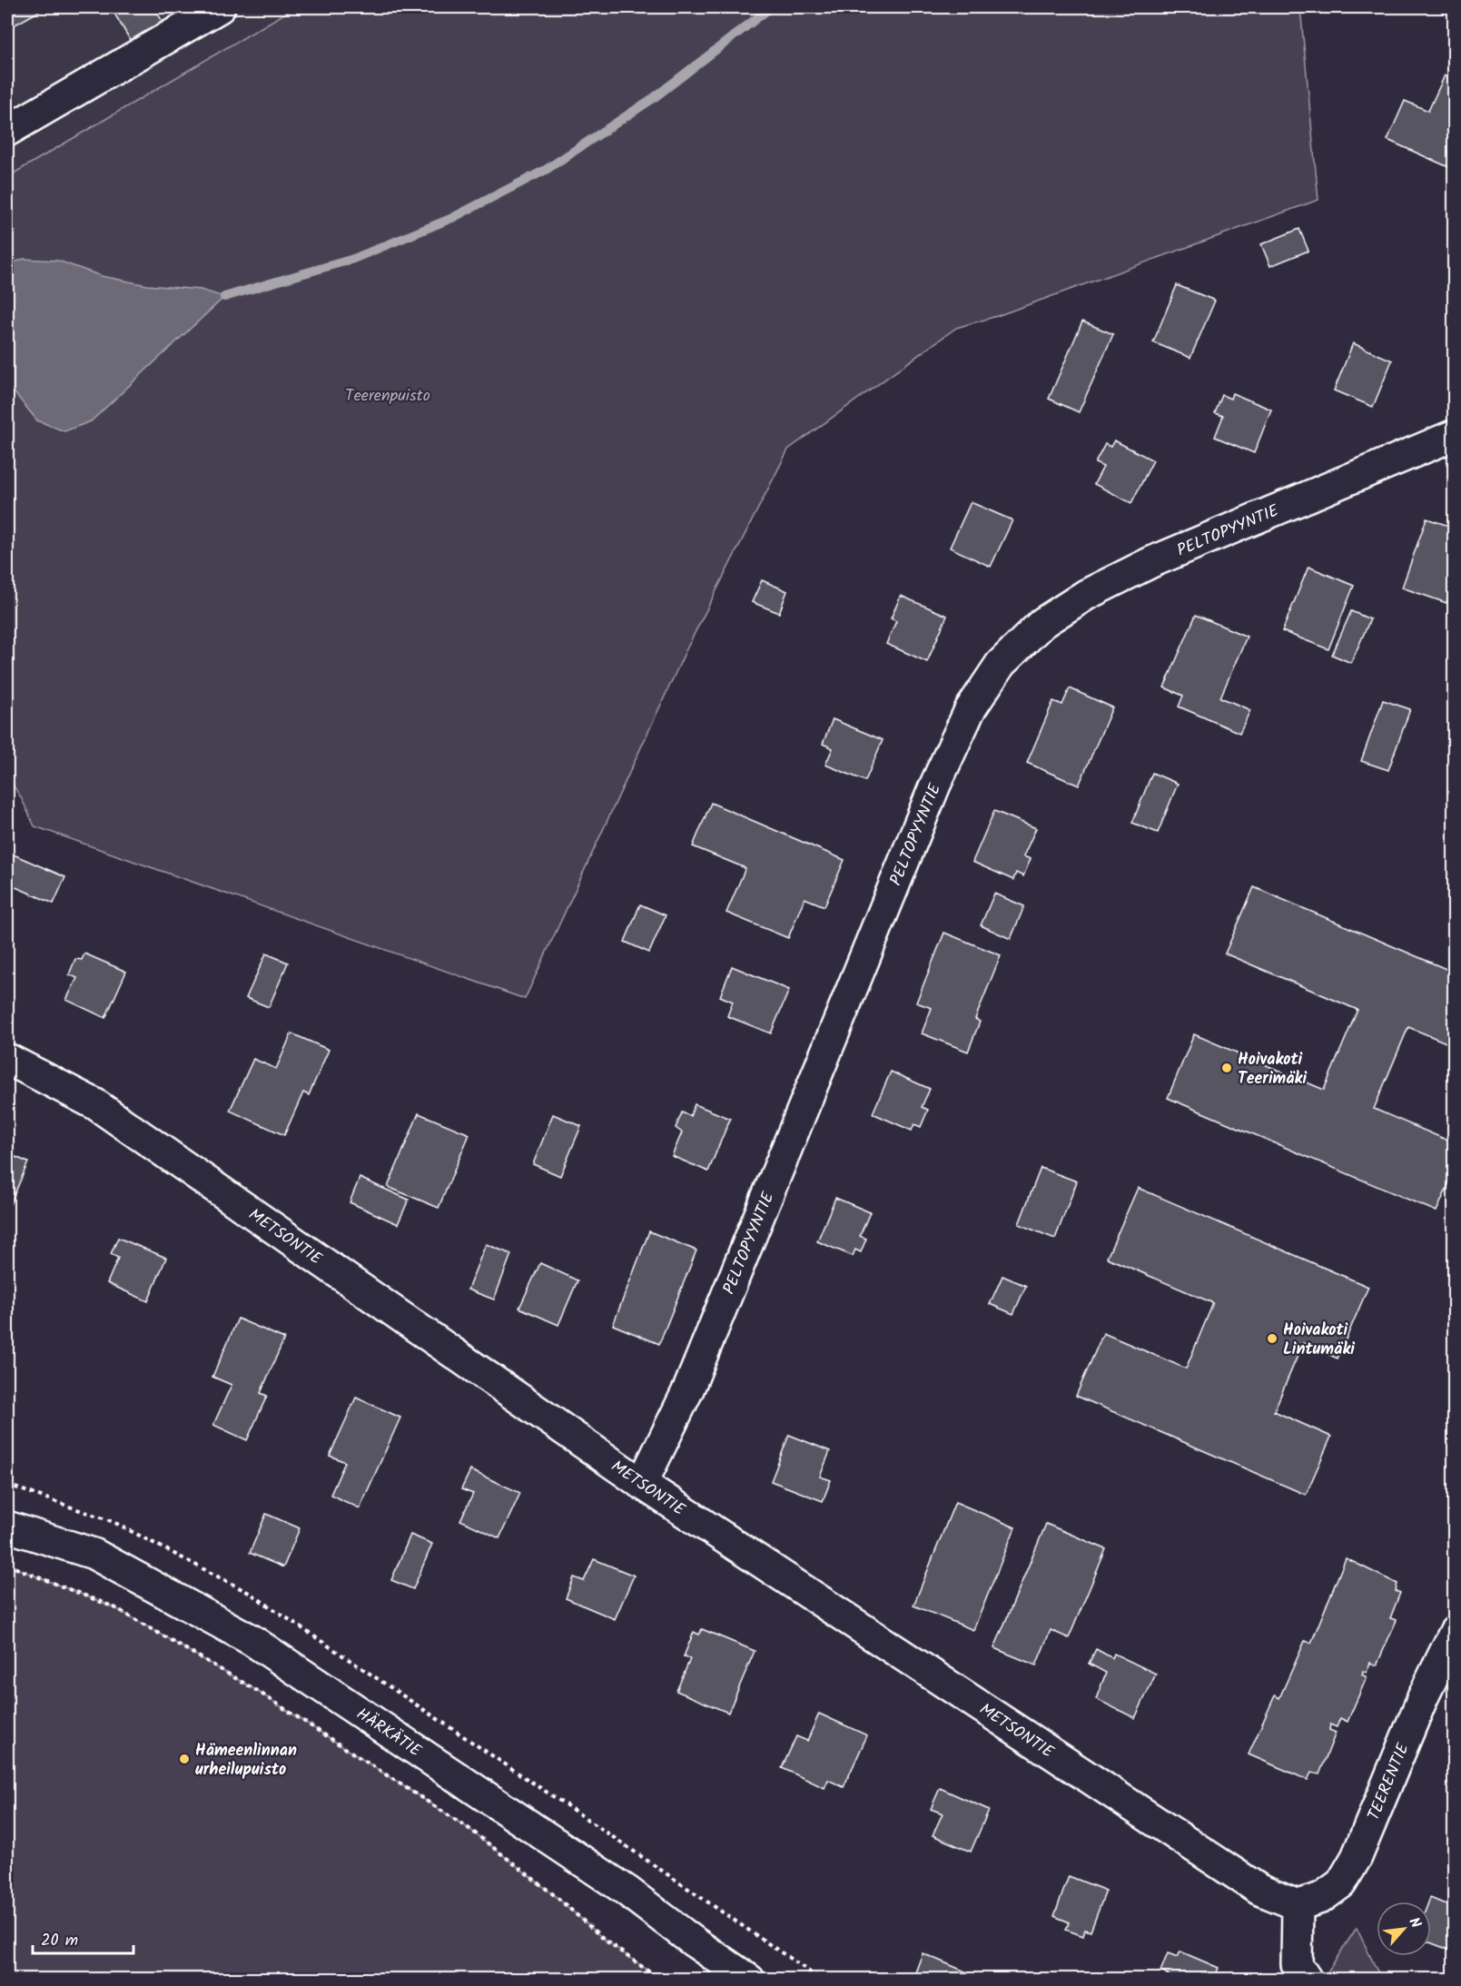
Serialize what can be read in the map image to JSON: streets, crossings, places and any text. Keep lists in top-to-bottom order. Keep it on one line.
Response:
{"streets":{"street":["PELTOPYYNTIE","METSONTIE","HÄRKÄTIE","TEERENTIE"]},"crossings":[["PELTOPYYNTIE","METSONTIE"],["METSONTIE","TEERENTIE"]],"parks":["Teerenpuisto"],"places":["Hoivakoti Teerimäki","Hoivakoti Lintumäki","Hämeenlinnan urheilupuisto"],"scale_bar":"20 m","north":"top right"}
